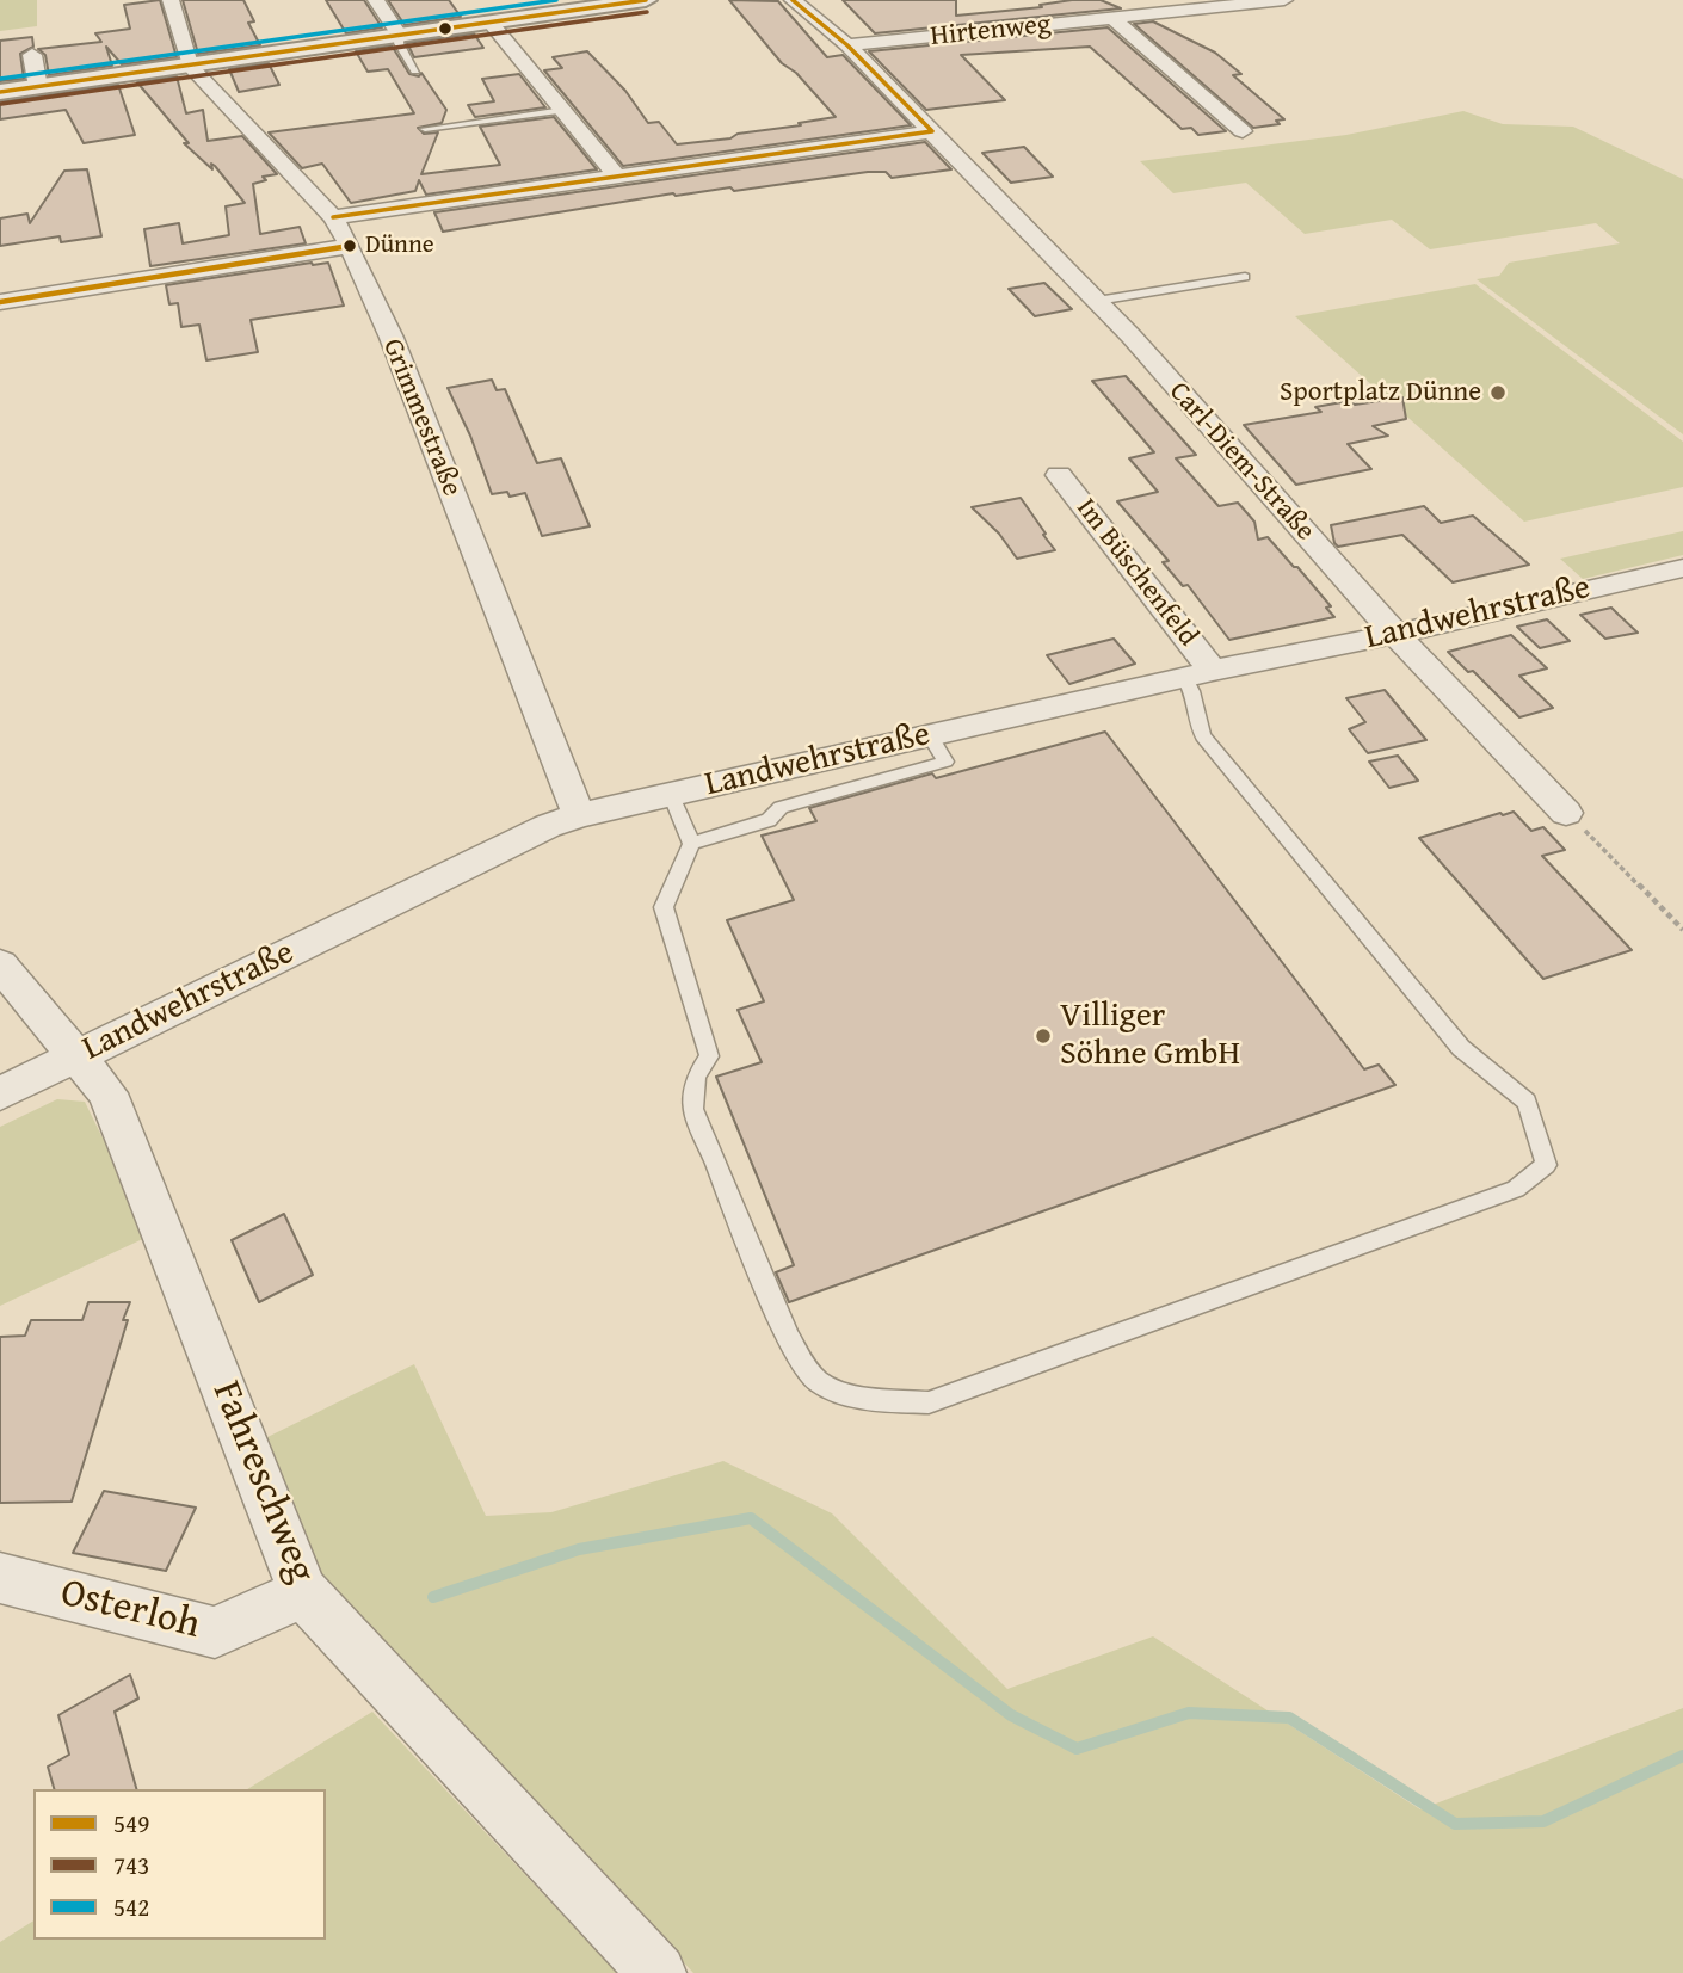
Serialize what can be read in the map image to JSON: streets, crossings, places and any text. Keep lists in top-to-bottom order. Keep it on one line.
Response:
{"streets":{"street":["Hirtenweg","Grimmestraße","Carl-Diem-Straße","Im Büschenfeld","Landwehrstraße","Fahreschweg","Osterloh"]},"crossings":[["Hirtenweg","Carl-Diem-Straße"],["Grimmestraße","Landwehrstraße"],["Carl-Diem-Straße","Landwehrstraße"],["Im Büschenfeld","Landwehrstraße"],["Landwehrstraße","Fahreschweg"],["Fahreschweg","Osterloh"]],"places":["Dünne","Sportplatz Dünne","Villiger Söhne GmbH"],"lines":["transit line 549","transit line 542","transit line 743"],"legend":["549","743","542"]}
